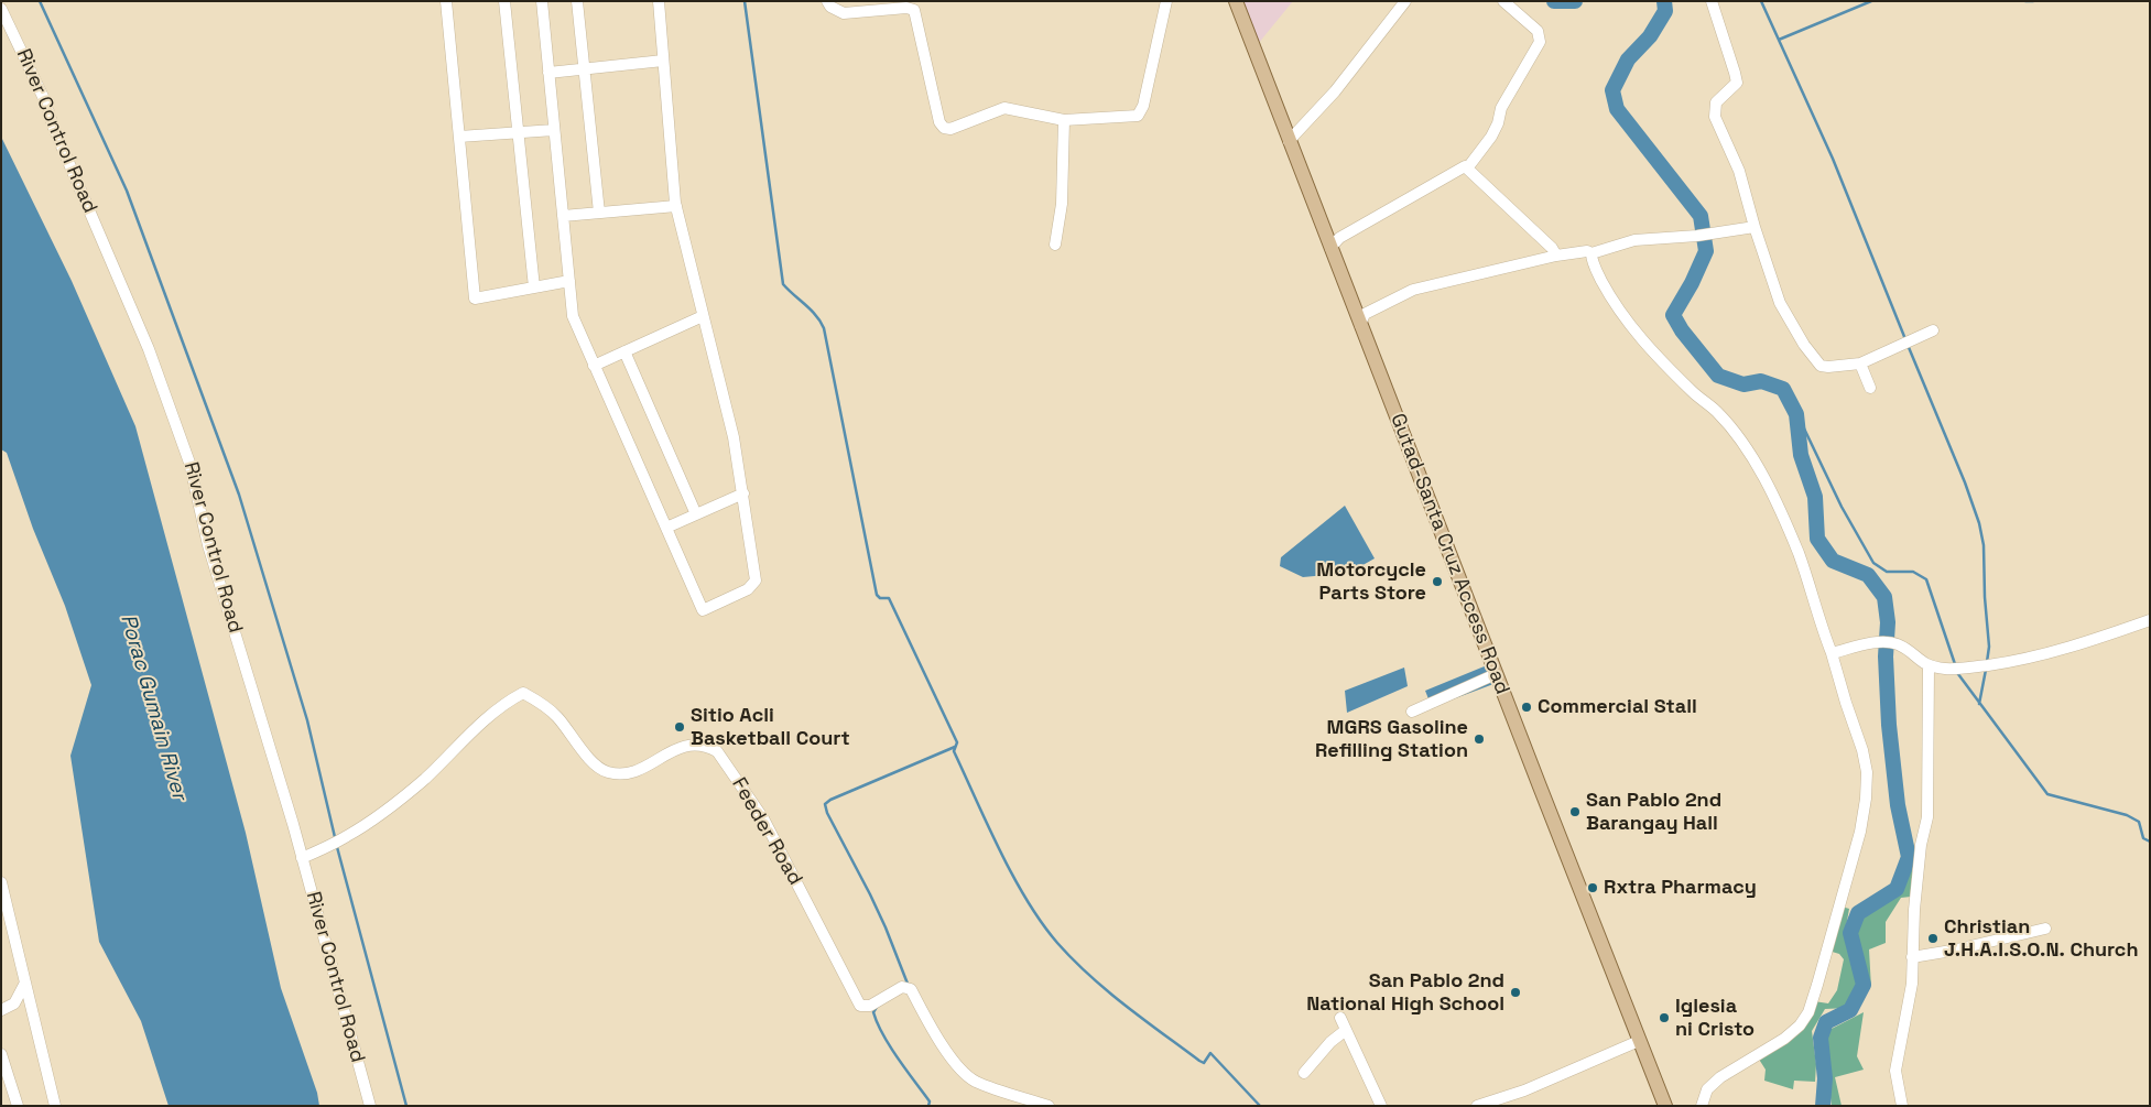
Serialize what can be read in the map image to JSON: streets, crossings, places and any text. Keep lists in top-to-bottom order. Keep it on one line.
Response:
{"streets":{"main road":["Gutad-Santa Cruz Access Road"],"street":["River Control Road","Feeder Road"]},"crossings":[["River Control Road","Feeder Road"]],"water":["Porac Gumain River"],"places":["Motorcycle Parts Store","Commercial Stall","Sitio Acli Basketball Court","MGRS Gasoline Refilling Station","San Pablo 2nd Barangay Hall","Rxtra Pharmacy","Christian J.H.A.I.S.O.N. Church","San Pablo 2nd National High School","Iglesia ni Cristo"]}
